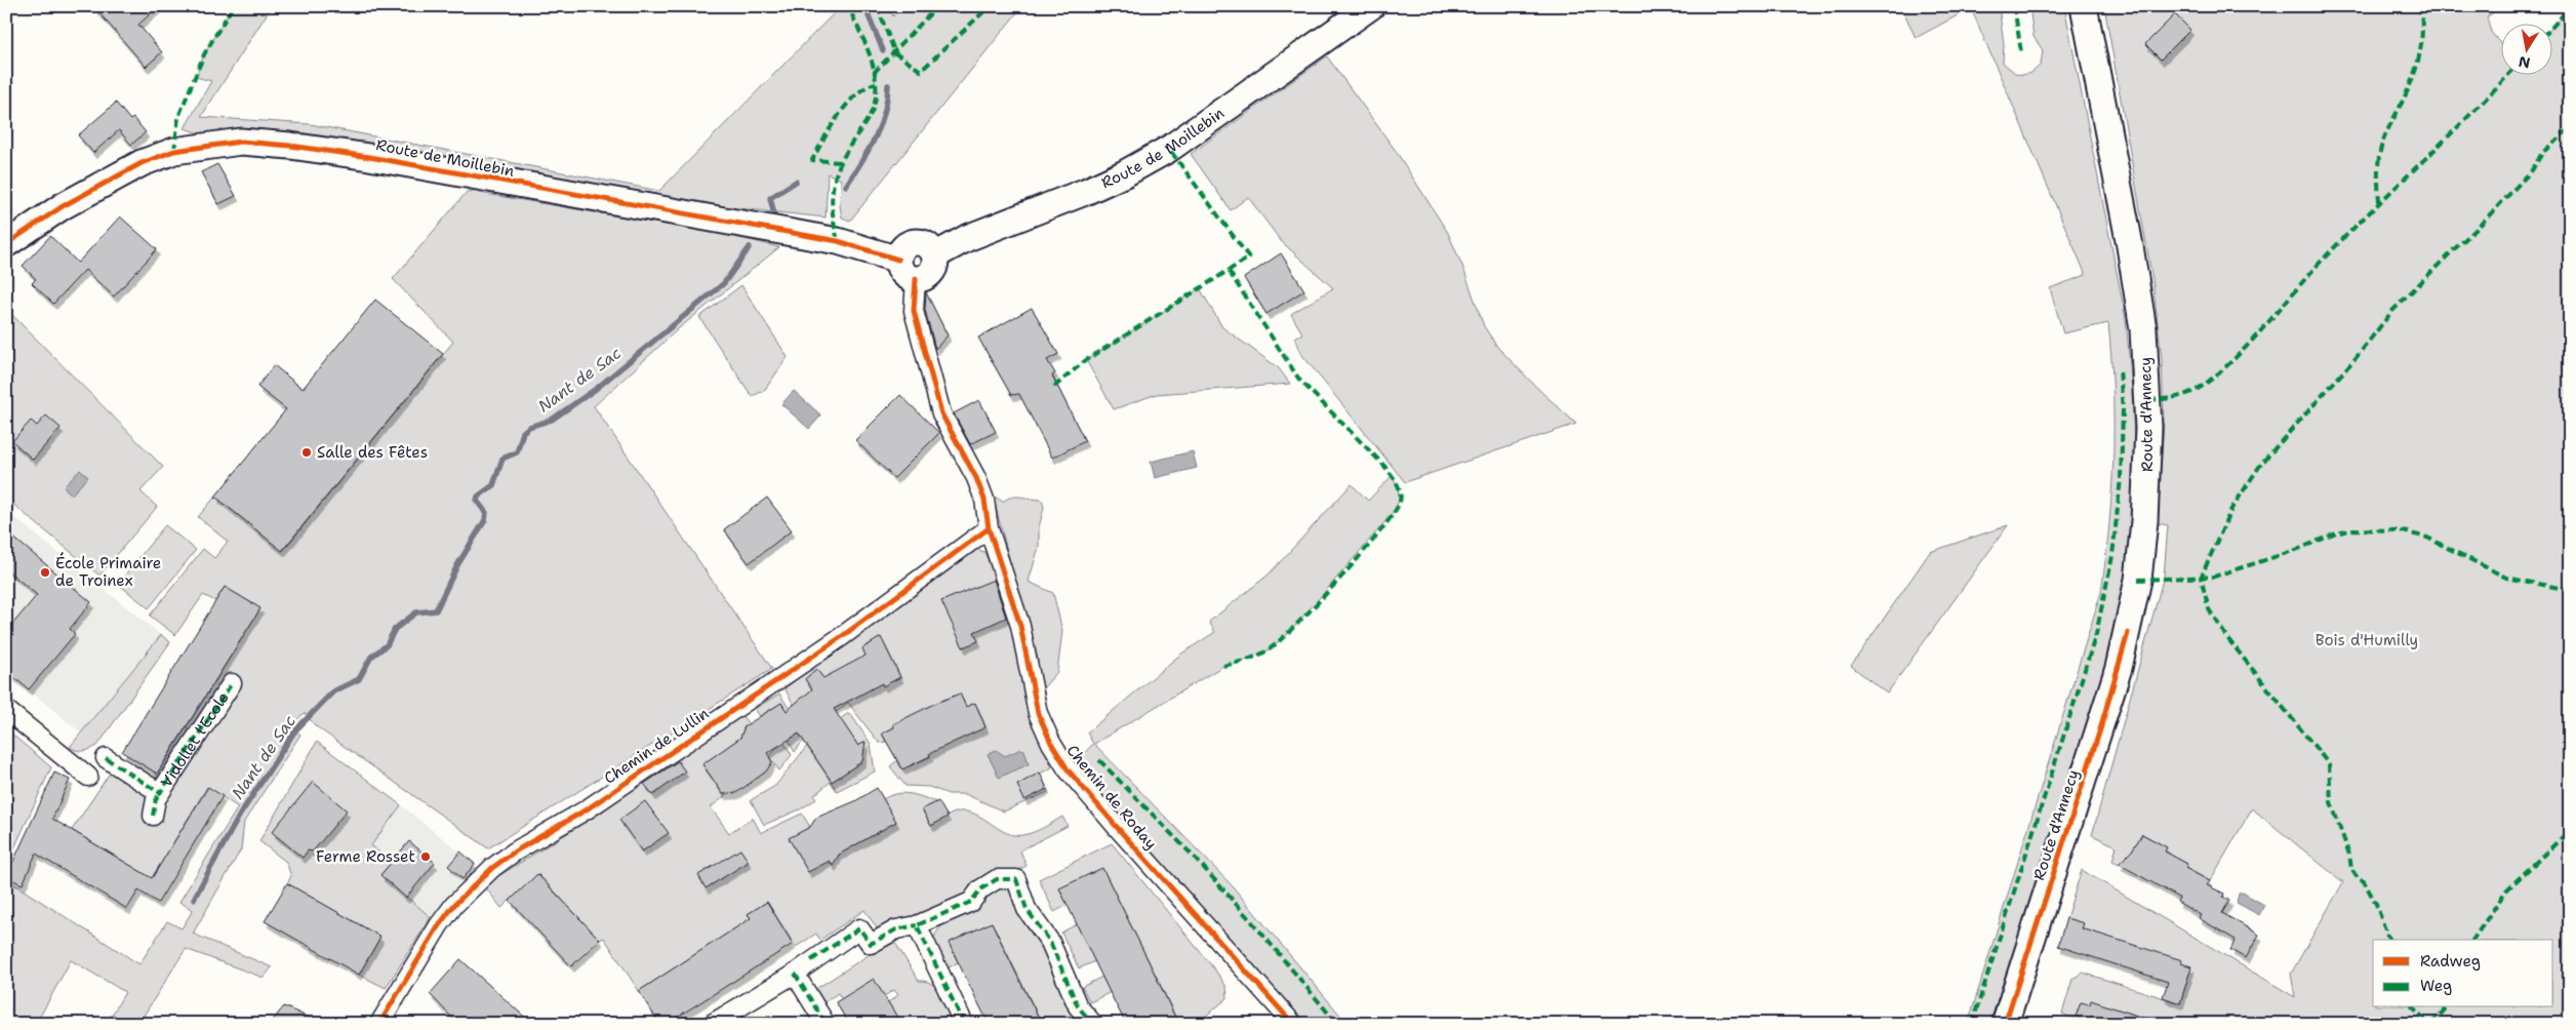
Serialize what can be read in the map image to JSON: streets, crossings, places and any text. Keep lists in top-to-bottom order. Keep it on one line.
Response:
{"streets":{"street":["Route de Moillebin","Route d'Annecy","Vidollet l'Ecole","Chemin de Lullin","Chemin de Roday"]},"crossings":[["Route de Moillebin","Chemin de Roday"],["Chemin de Lullin","Chemin de Roday"]],"water":["Nant de Sac"],"parks":["Bois d'Humilly"],"places":["Salle des Fêtes","École Primaire de Troinex","Ferme Rosset"],"legend":["Radweg","Weg"],"north":"bottom"}
